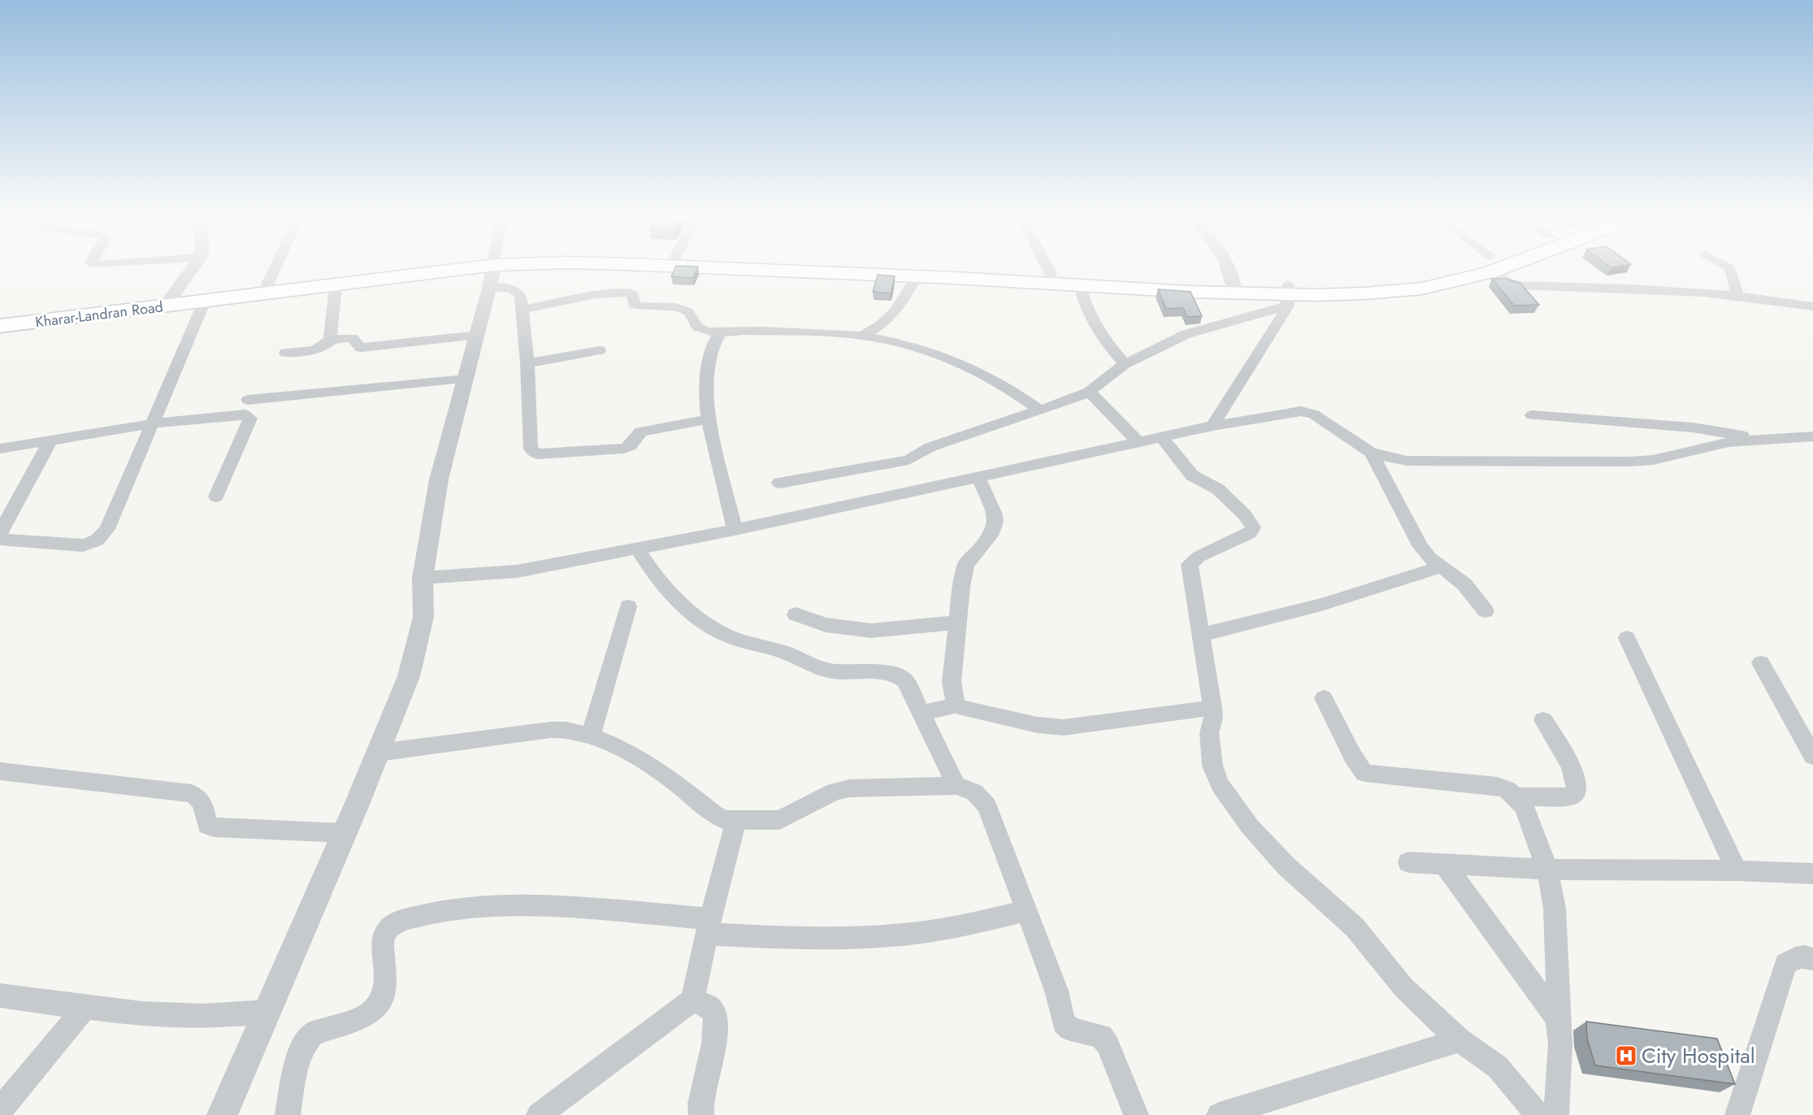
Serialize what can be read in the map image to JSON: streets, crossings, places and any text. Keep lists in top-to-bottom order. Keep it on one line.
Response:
{"streets":{"highway":["Kharar-Landran Road"]},"places":{"hospital":["City Hospital"]}}
